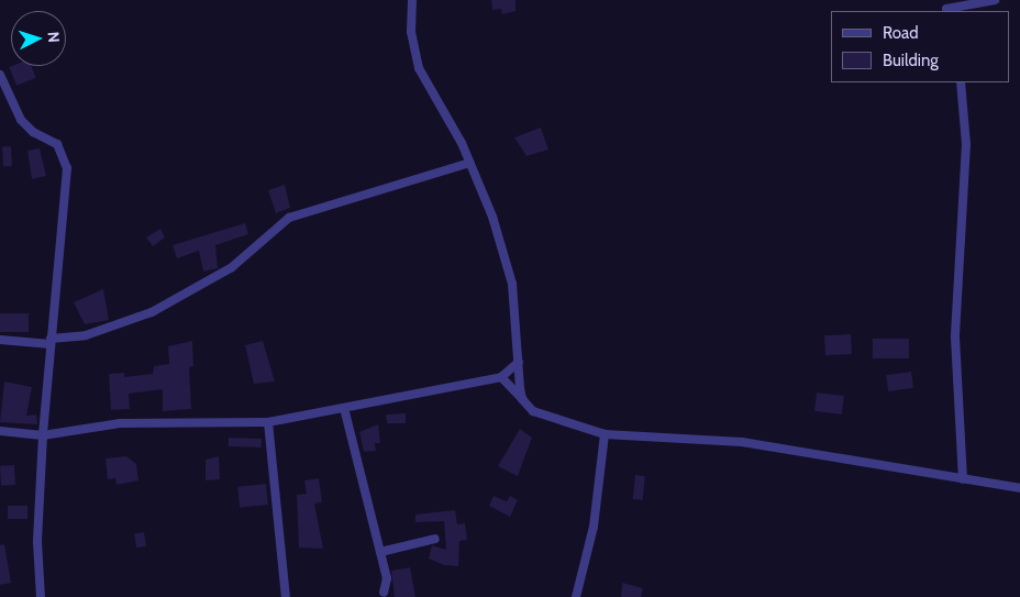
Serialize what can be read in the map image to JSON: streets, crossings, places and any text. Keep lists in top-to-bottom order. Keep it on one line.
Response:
{"legend":["Road","Building"],"north":"right"}
